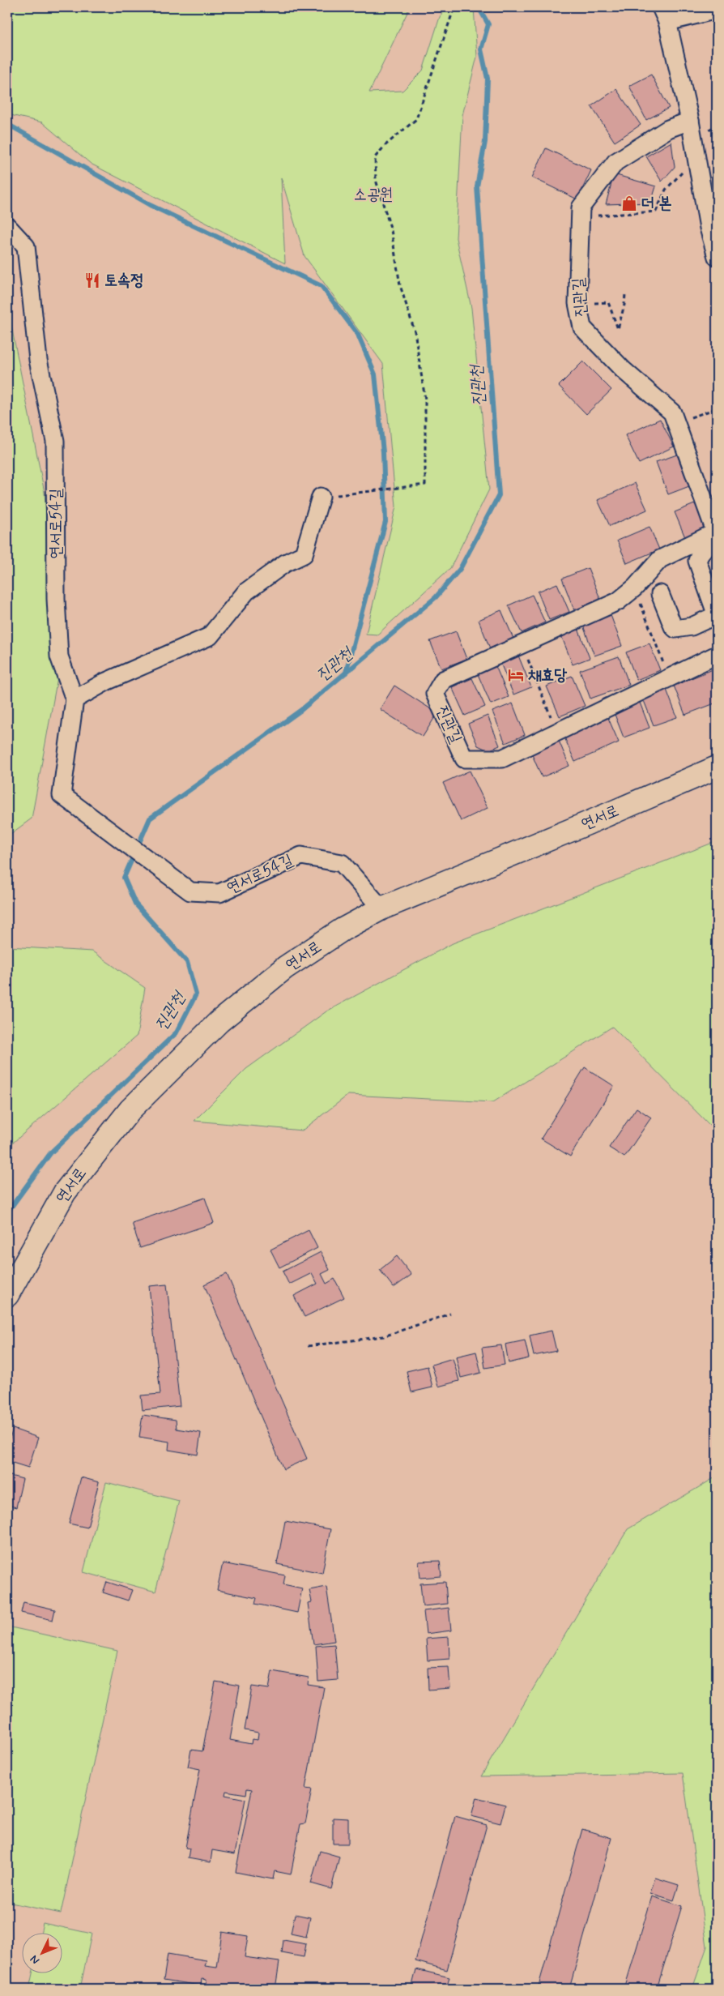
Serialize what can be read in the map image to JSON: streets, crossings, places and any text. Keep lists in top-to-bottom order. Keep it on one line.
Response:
{"streets":{"main road":["연서로"],"street":["진관길","연서로54길"]},"crossings":[["연서로54길","연서로"]],"water":["진관천"],"parks":["소공원"],"places":{"shop":["더 본"],"restaurant":["토속정"],"hotel":["채효당"]},"north":"bottom left"}
